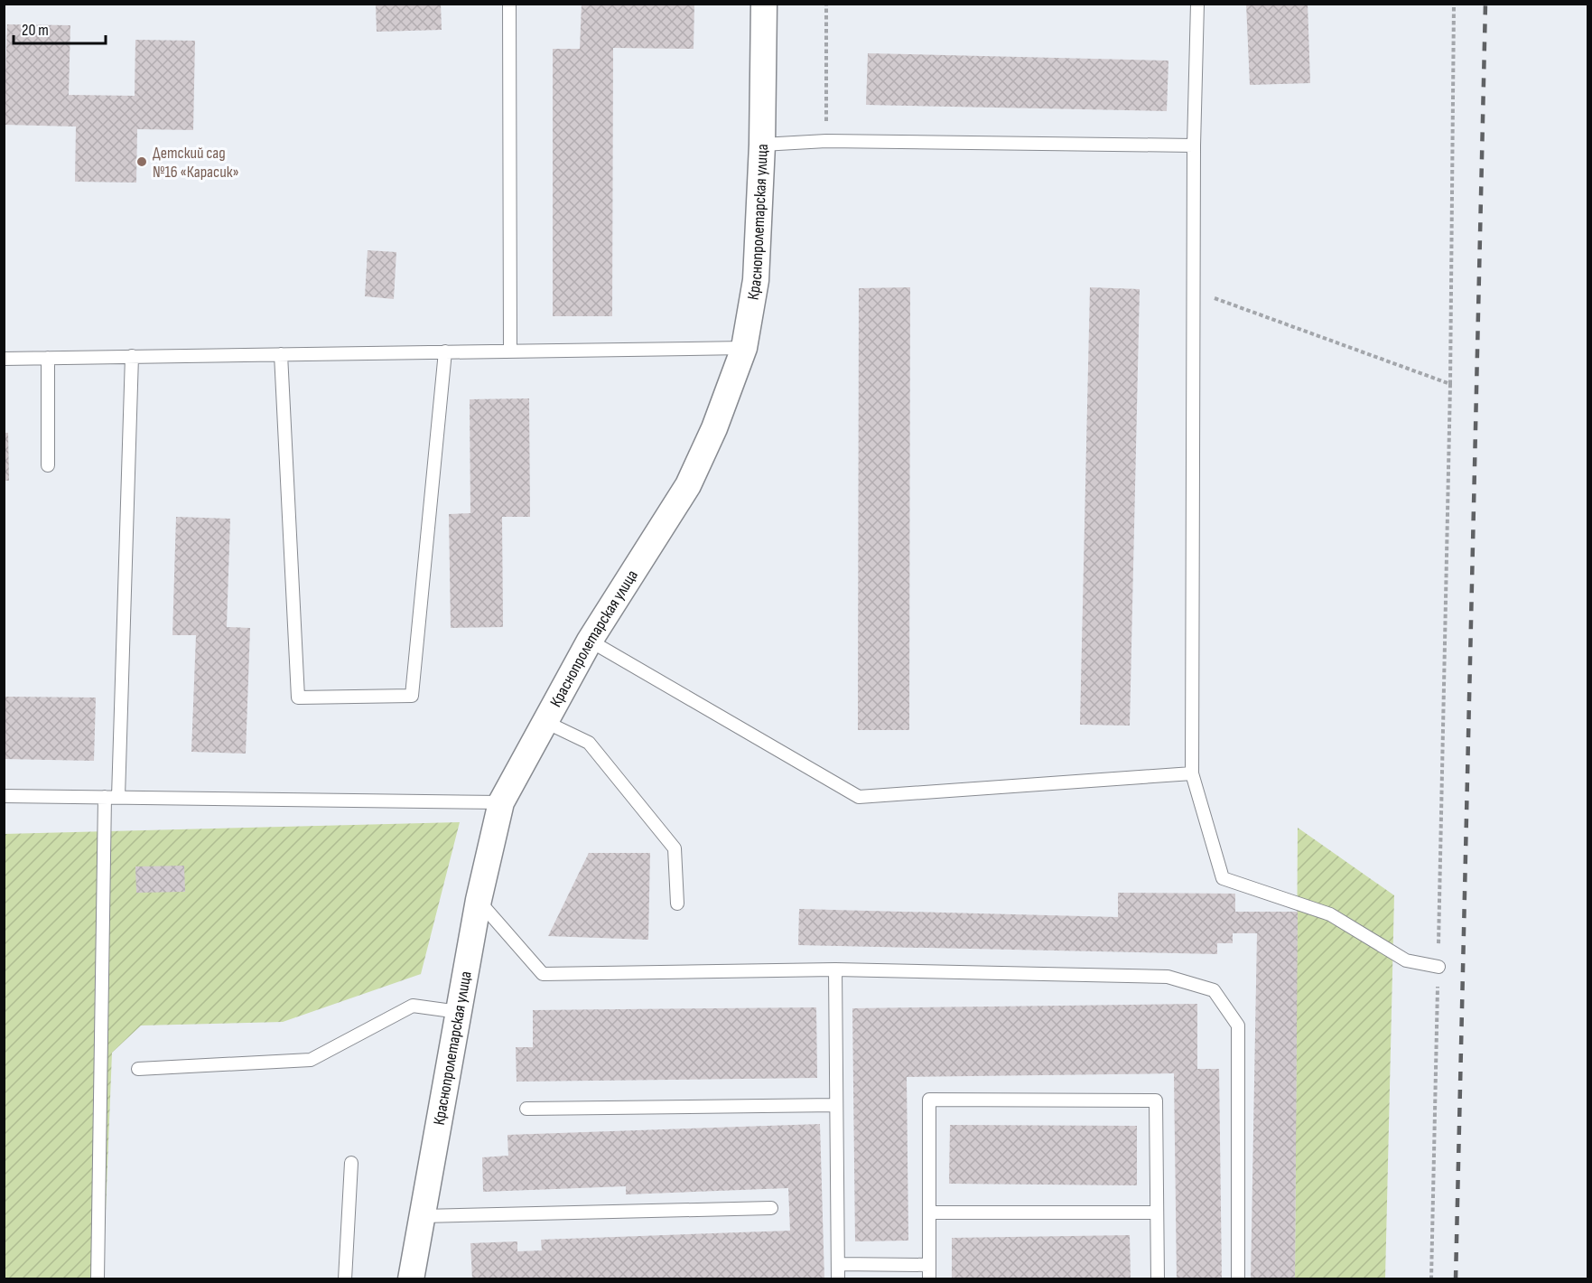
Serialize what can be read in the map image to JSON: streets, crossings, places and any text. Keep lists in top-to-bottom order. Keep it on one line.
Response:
{"streets":{"street":["Краснопролетарская улица"]},"places":["Детский сад №16 «Карасик»"],"scale_bar":"20 m"}
